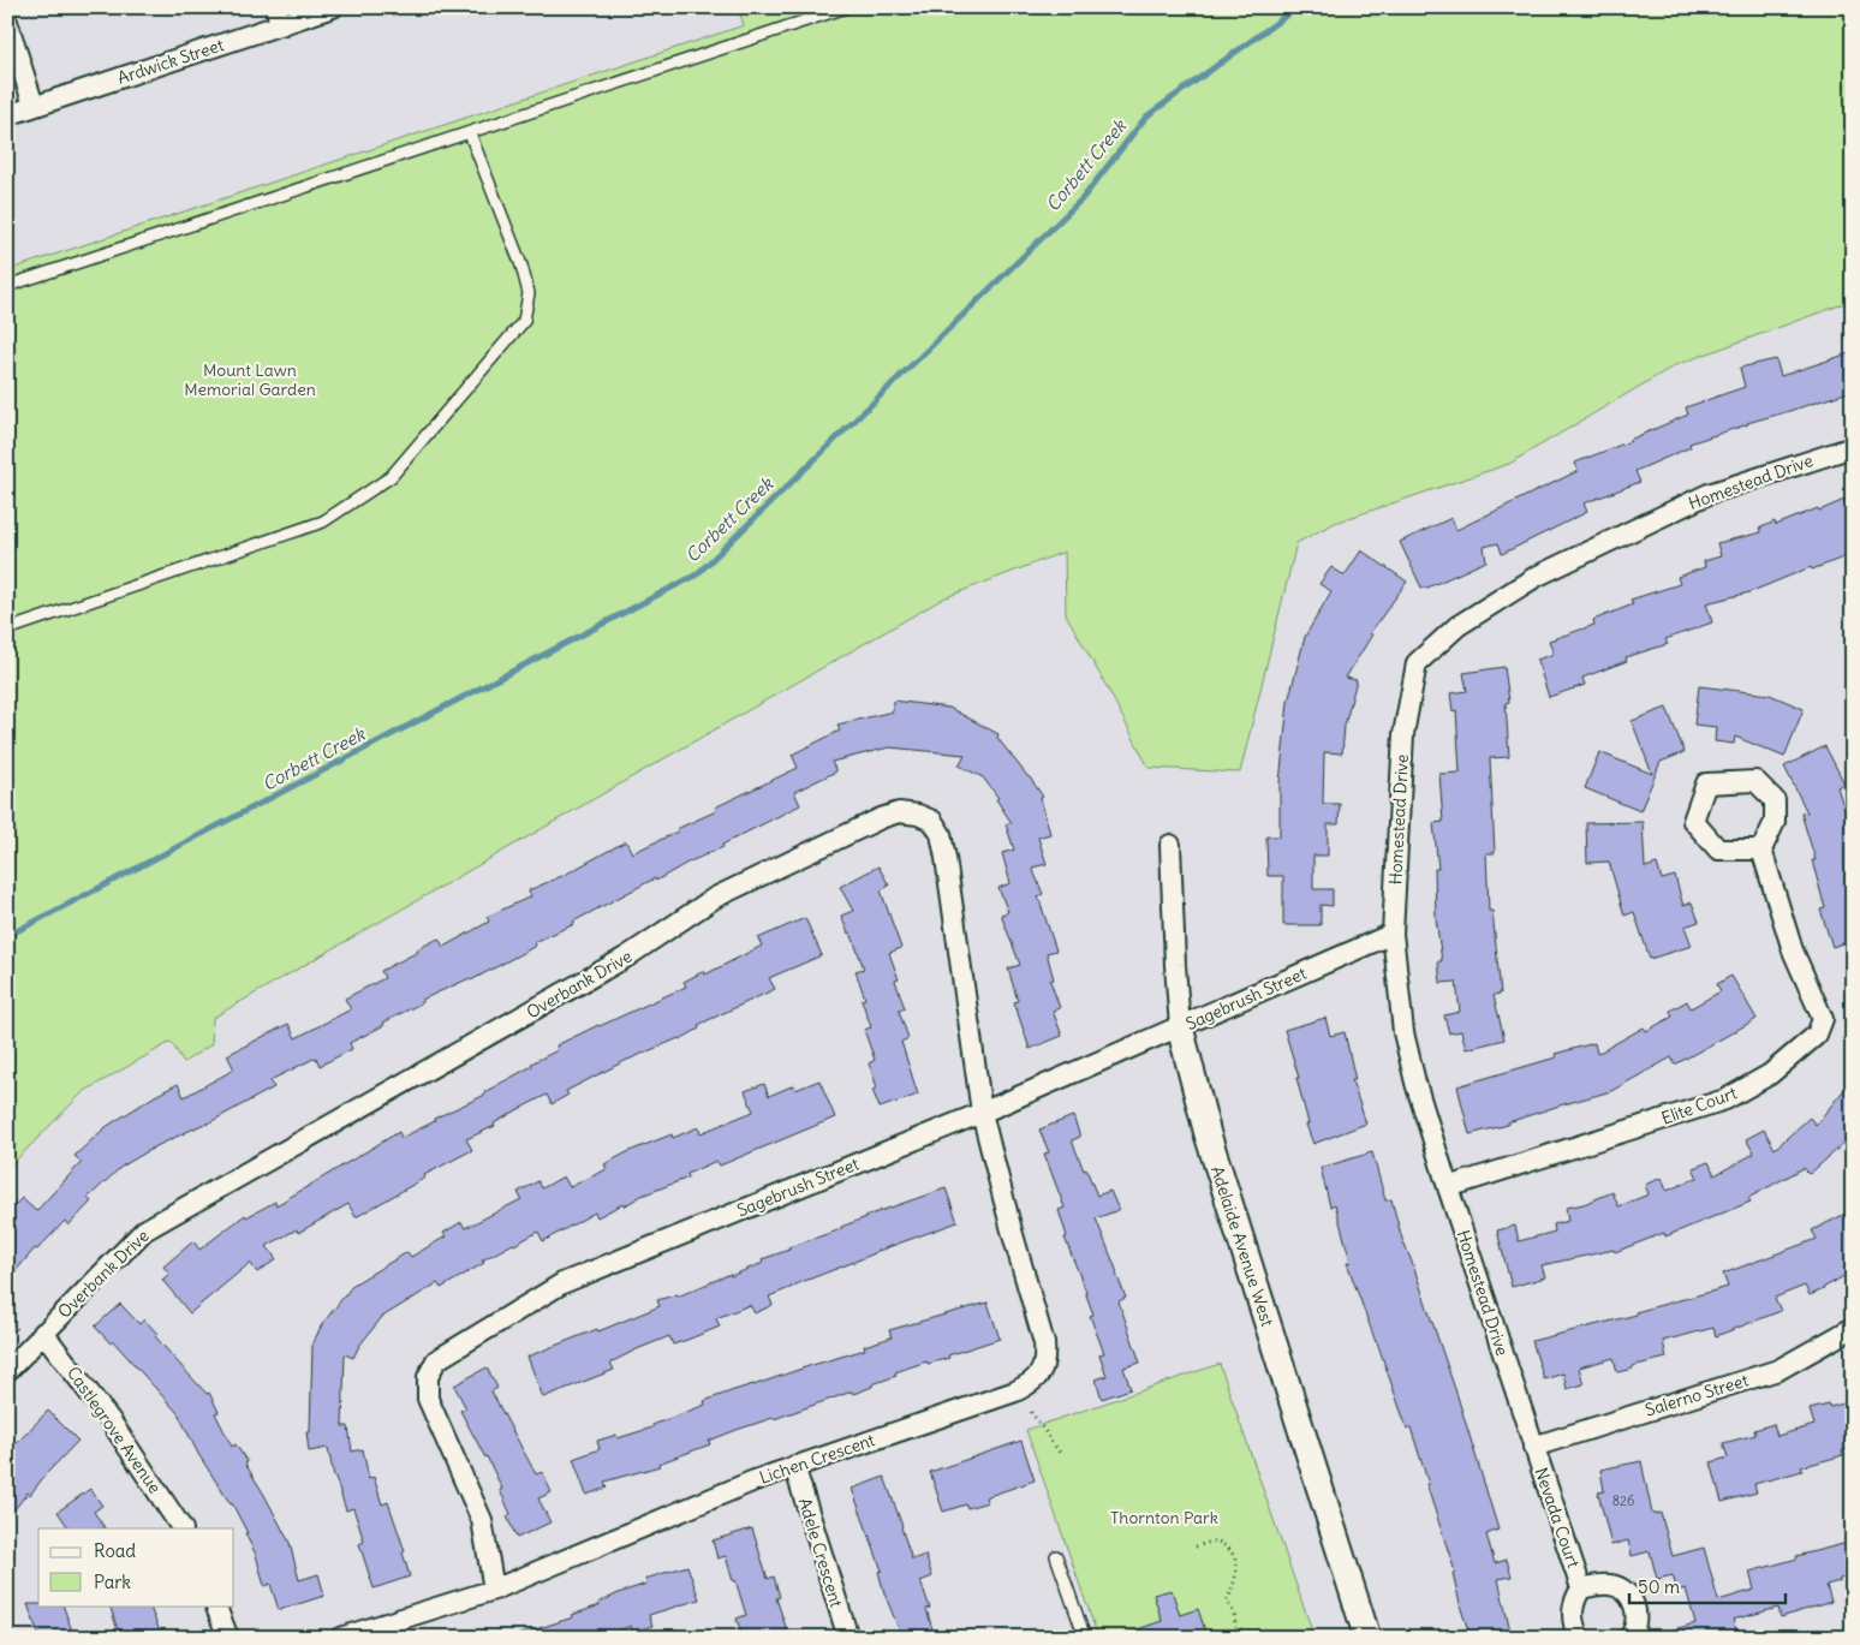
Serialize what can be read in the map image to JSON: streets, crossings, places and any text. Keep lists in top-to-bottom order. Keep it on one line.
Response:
{"streets":{"street":["Ardwick Street","Homestead Drive","Overbank Drive","Sagebrush Street","Elite Court","Adelaide Avenue West","Salerno Street","Castlegrove Avenue","Lichen Crescent","Nevada Court","Adele Crescent"]},"crossings":[["Homestead Drive","Sagebrush Street"],["Homestead Drive","Elite Court"],["Homestead Drive","Salerno Street"],["Homestead Drive","Nevada Court"],["Overbank Drive","Sagebrush Street"],["Overbank Drive","Castlegrove Avenue"],["Overbank Drive","Lichen Crescent"],["Sagebrush Street","Adelaide Avenue West"],["Sagebrush Street","Lichen Crescent"],["Salerno Street","Nevada Court"],["Lichen Crescent","Adele Crescent"]],"water":["Corbett Creek"],"parks":["Mount Lawn Memorial Garden","Thornton Park"],"house_numbers":["826"],"legend":["Road","Park"],"scale_bar":"50 m"}
